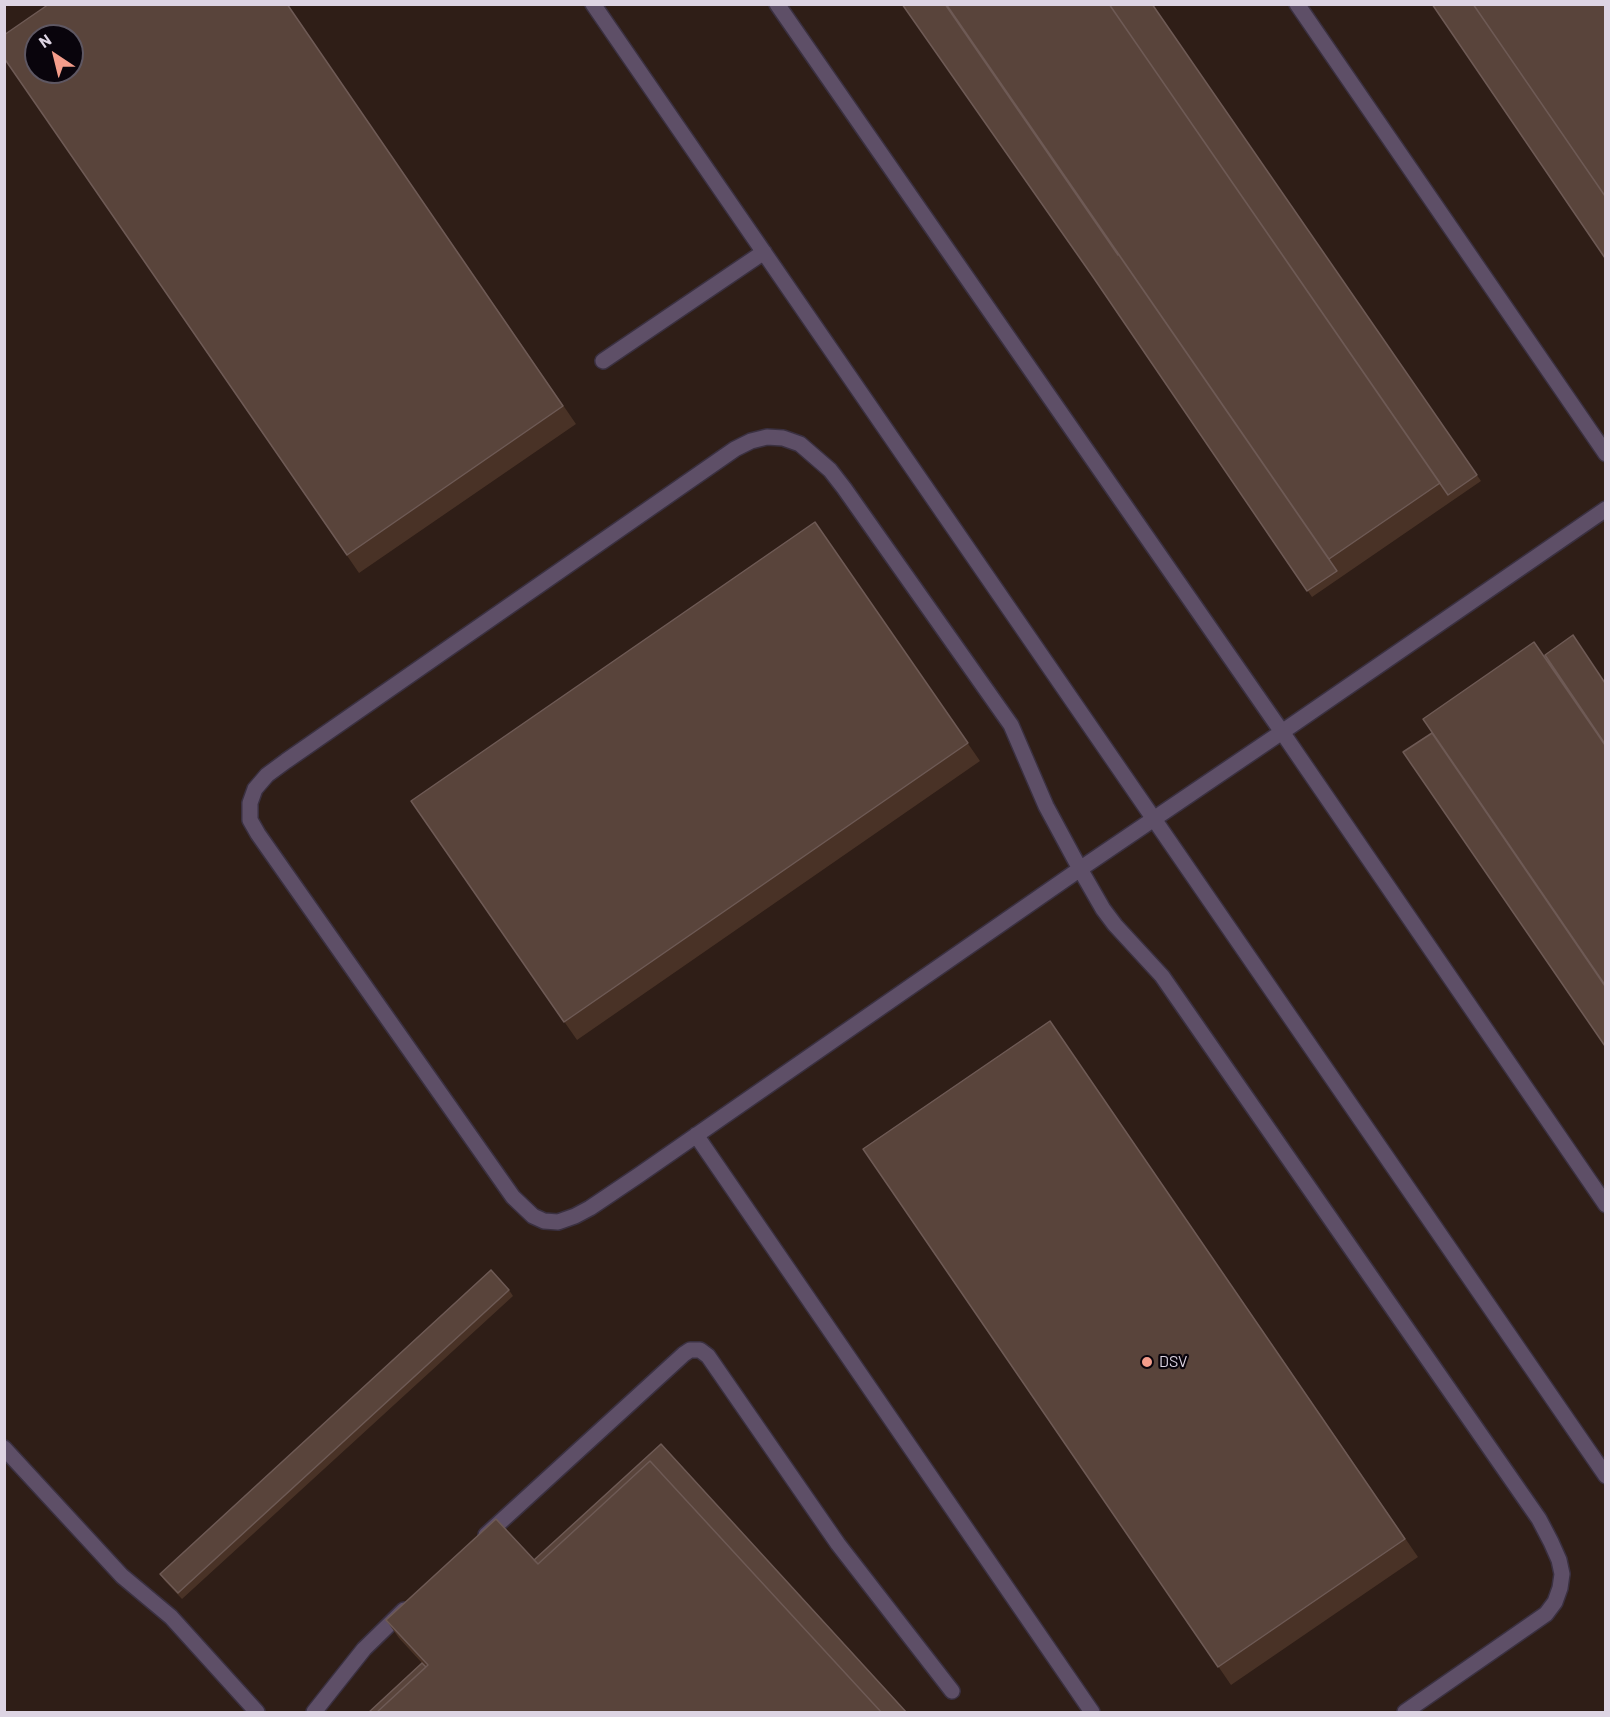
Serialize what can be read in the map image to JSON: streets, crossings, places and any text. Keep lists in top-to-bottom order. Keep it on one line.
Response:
{"places":["DSV"],"north":"top left"}
